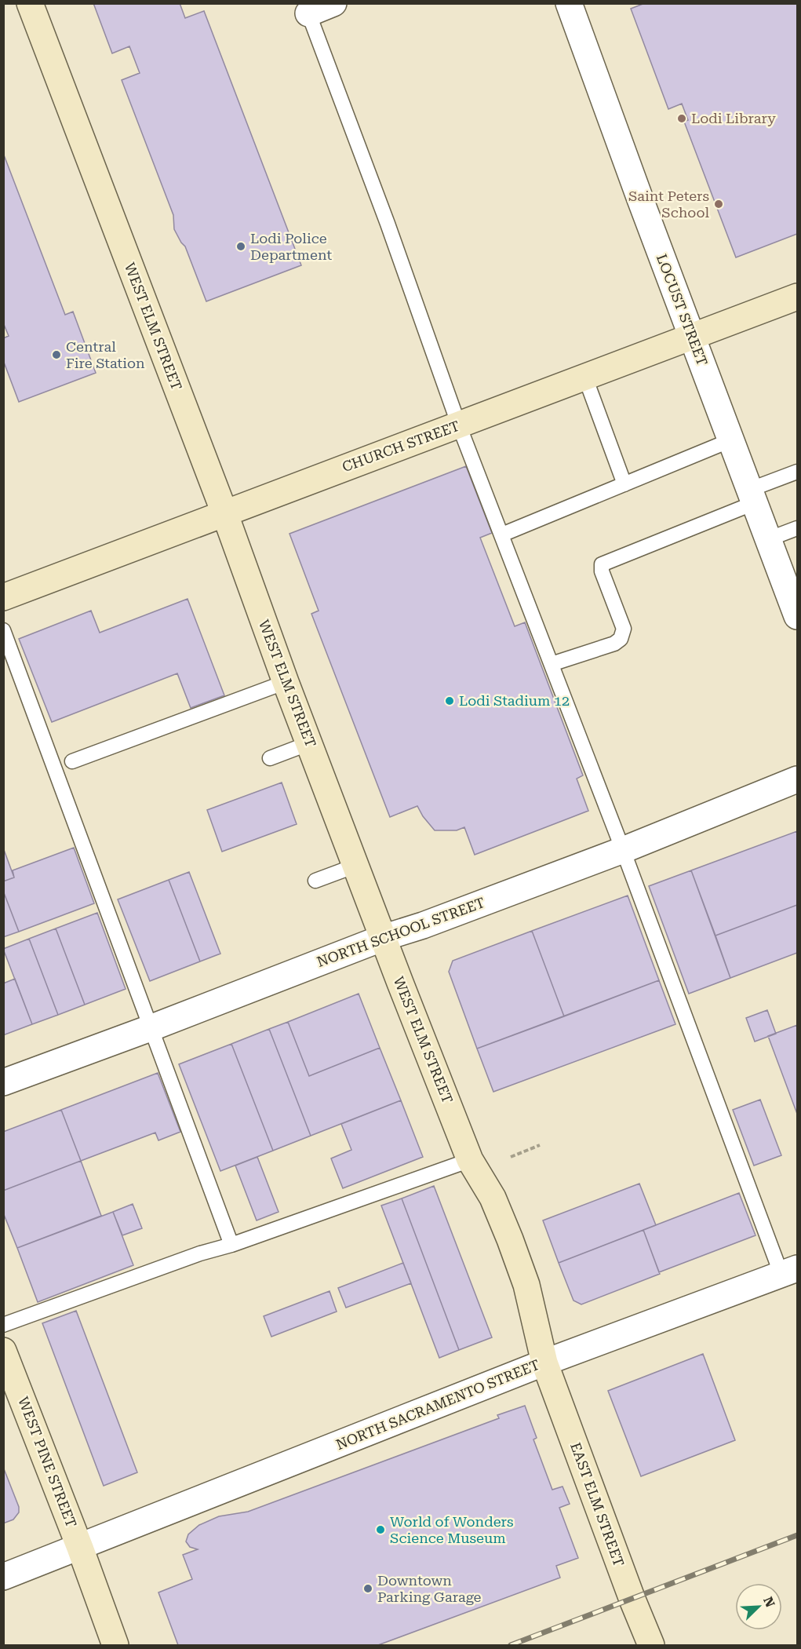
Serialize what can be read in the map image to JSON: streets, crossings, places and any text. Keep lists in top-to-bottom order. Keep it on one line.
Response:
{"streets":{"street":["LOCUST STREET","WEST ELM STREET","CHURCH STREET","NORTH SCHOOL STREET","NORTH SACRAMENTO STREET","WEST PINE STREET","EAST ELM STREET"]},"crossings":[["LOCUST STREET","CHURCH STREET"],["WEST ELM STREET","CHURCH STREET"],["WEST ELM STREET","NORTH SCHOOL STREET"],["WEST ELM STREET","NORTH SACRAMENTO STREET"],["WEST ELM STREET","EAST ELM STREET"],["NORTH SACRAMENTO STREET","WEST PINE STREET"],["NORTH SACRAMENTO STREET","EAST ELM STREET"]],"places":["Lodi Library","Saint Peters School","Lodi Police Department","Central Fire Station","Lodi Stadium 12","World of Wonders Science Museum","Downtown Parking Garage"],"north":"top right"}
